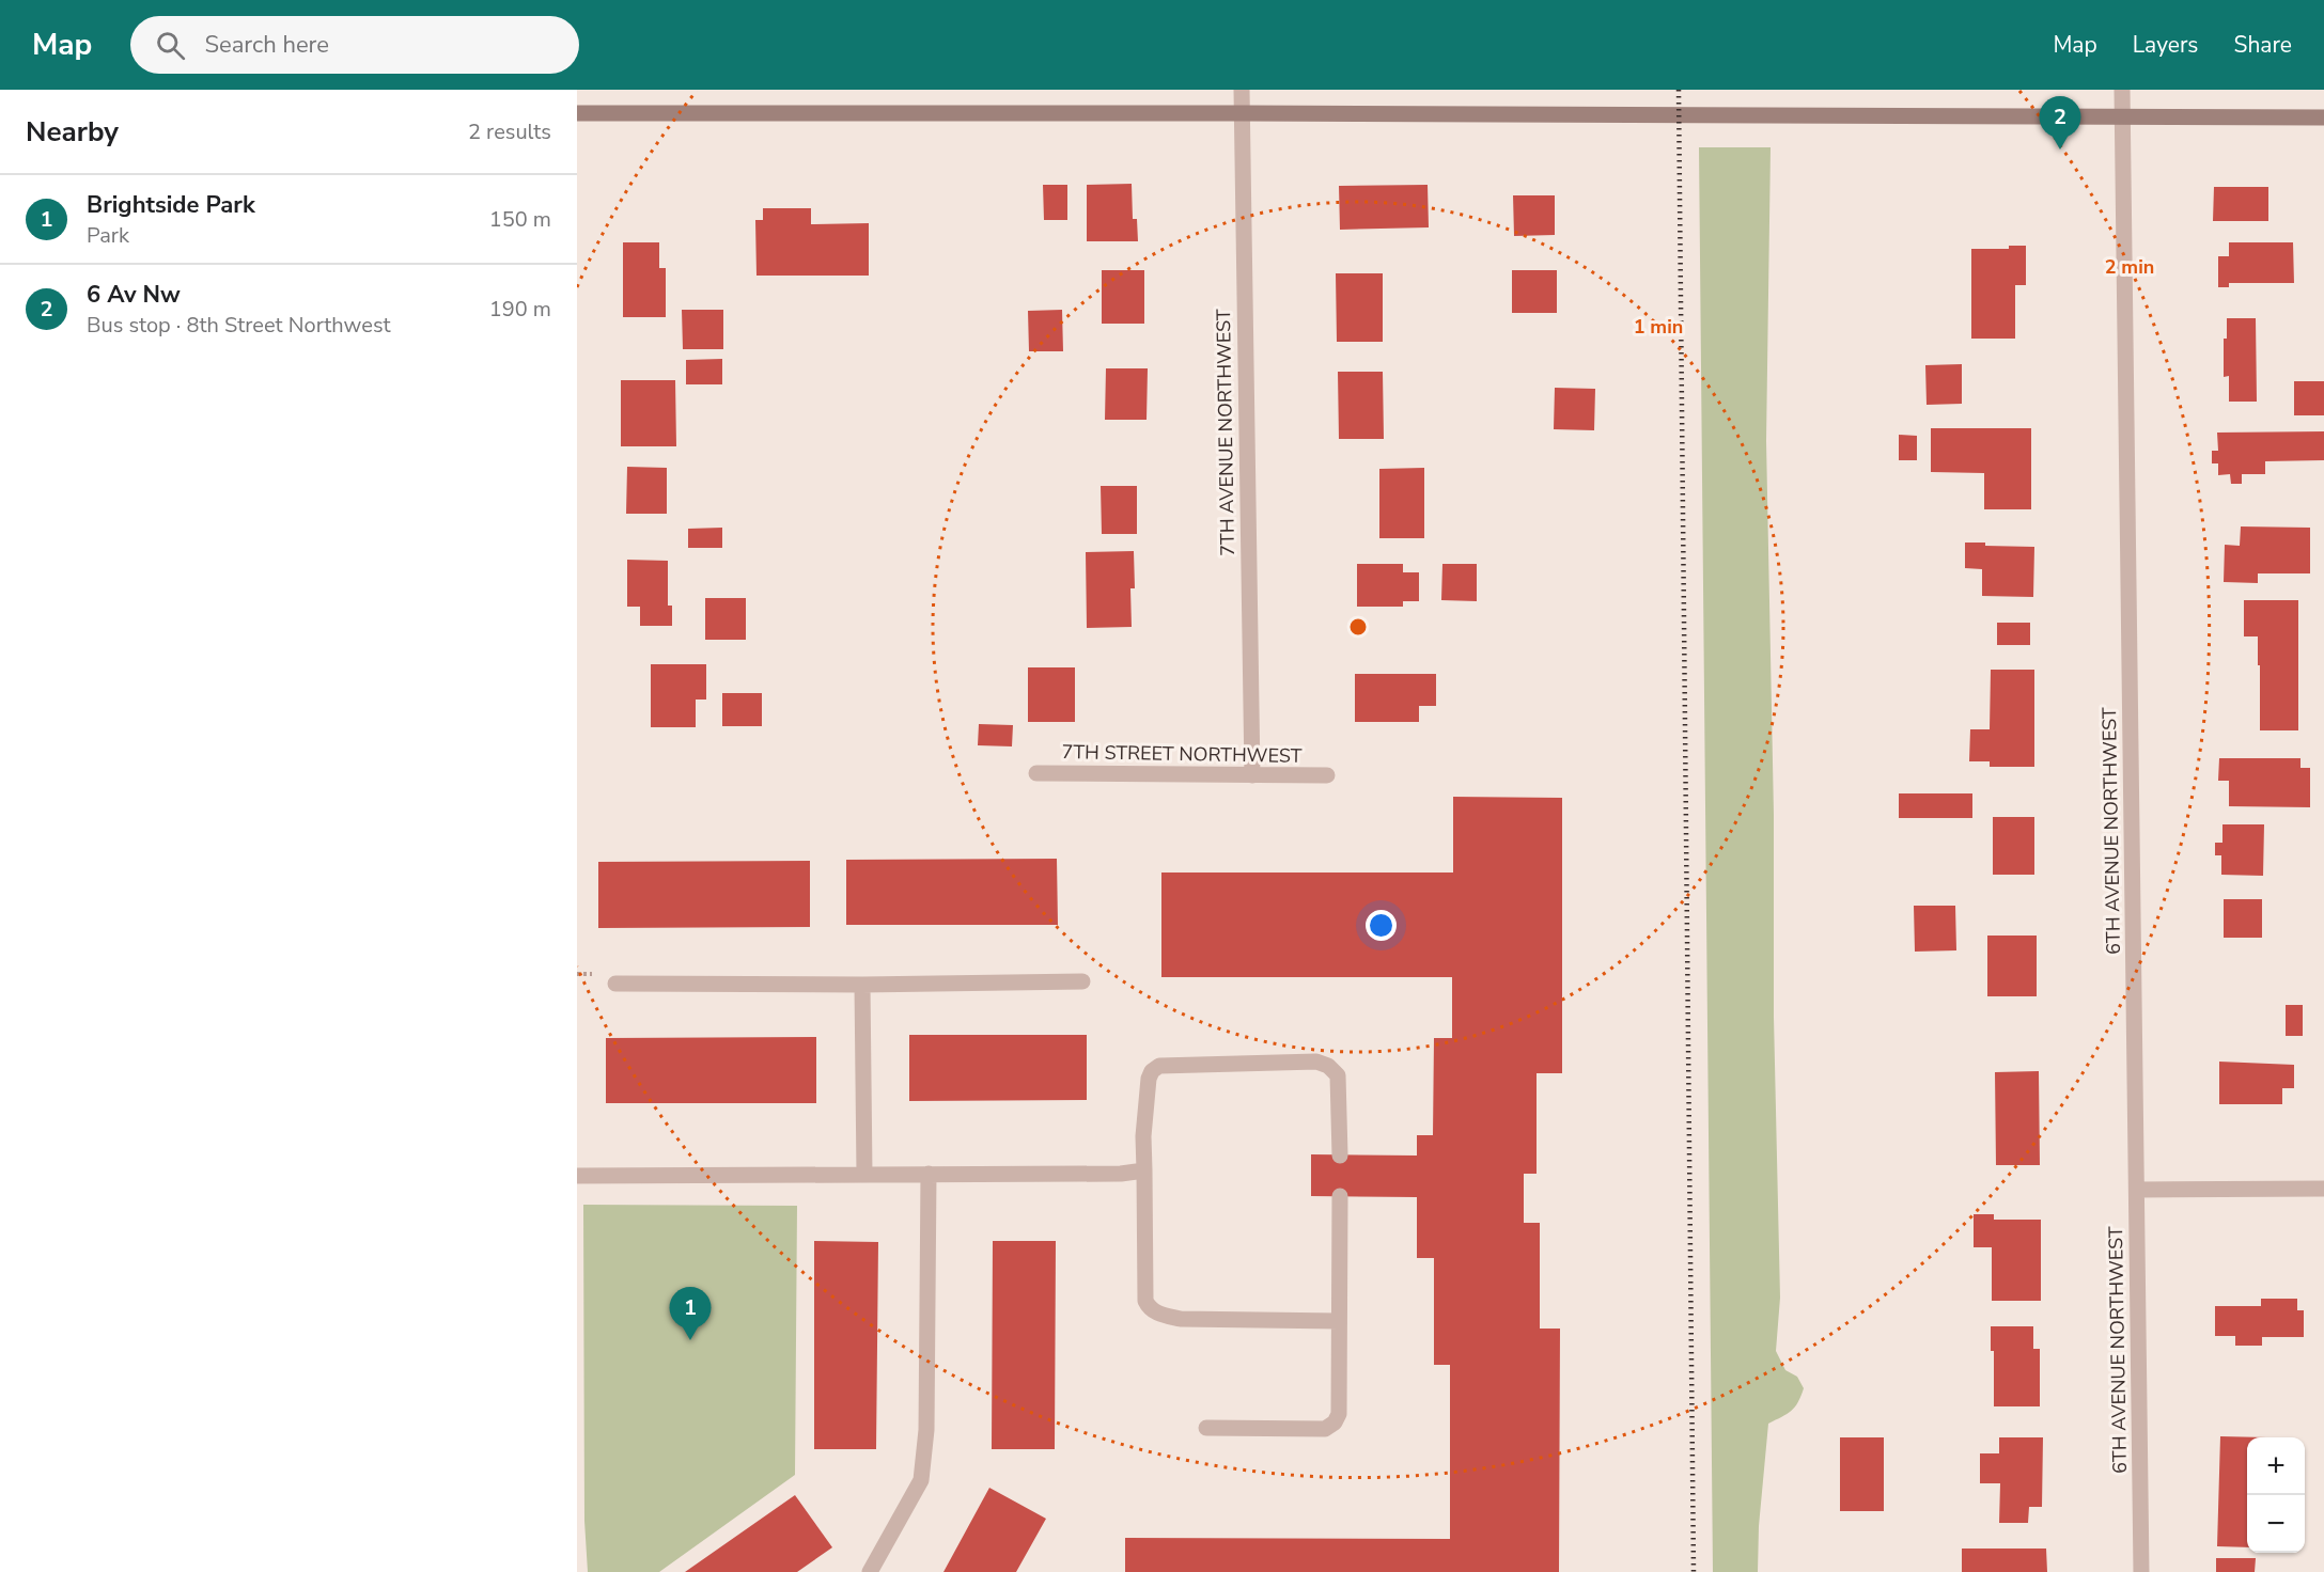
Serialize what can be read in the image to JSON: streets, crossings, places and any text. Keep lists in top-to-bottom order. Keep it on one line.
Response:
{"streets":{"street":["7TH AVENUE NORTHWEST","7TH STREET NORTHWEST","6TH AVENUE NORTHWEST"]},"crossings":[["7TH AVENUE NORTHWEST","7TH STREET NORTHWEST"]],"page":{"header":"Map","search":"Search here","nav":["Map","Layers","Share"],"heading":["Nearby","2 results"],"pins":["2","1"],"list":[{"mark":"1","name":"Brightside Park","note":"Park","value":"150 m"},{"mark":"2","name":"6 Av Nw","note":"Bus stop · 8th Street Northwest","value":"190 m"}],"map_buttons":["+","−"]},"rings":["2 min","1 min"]}
